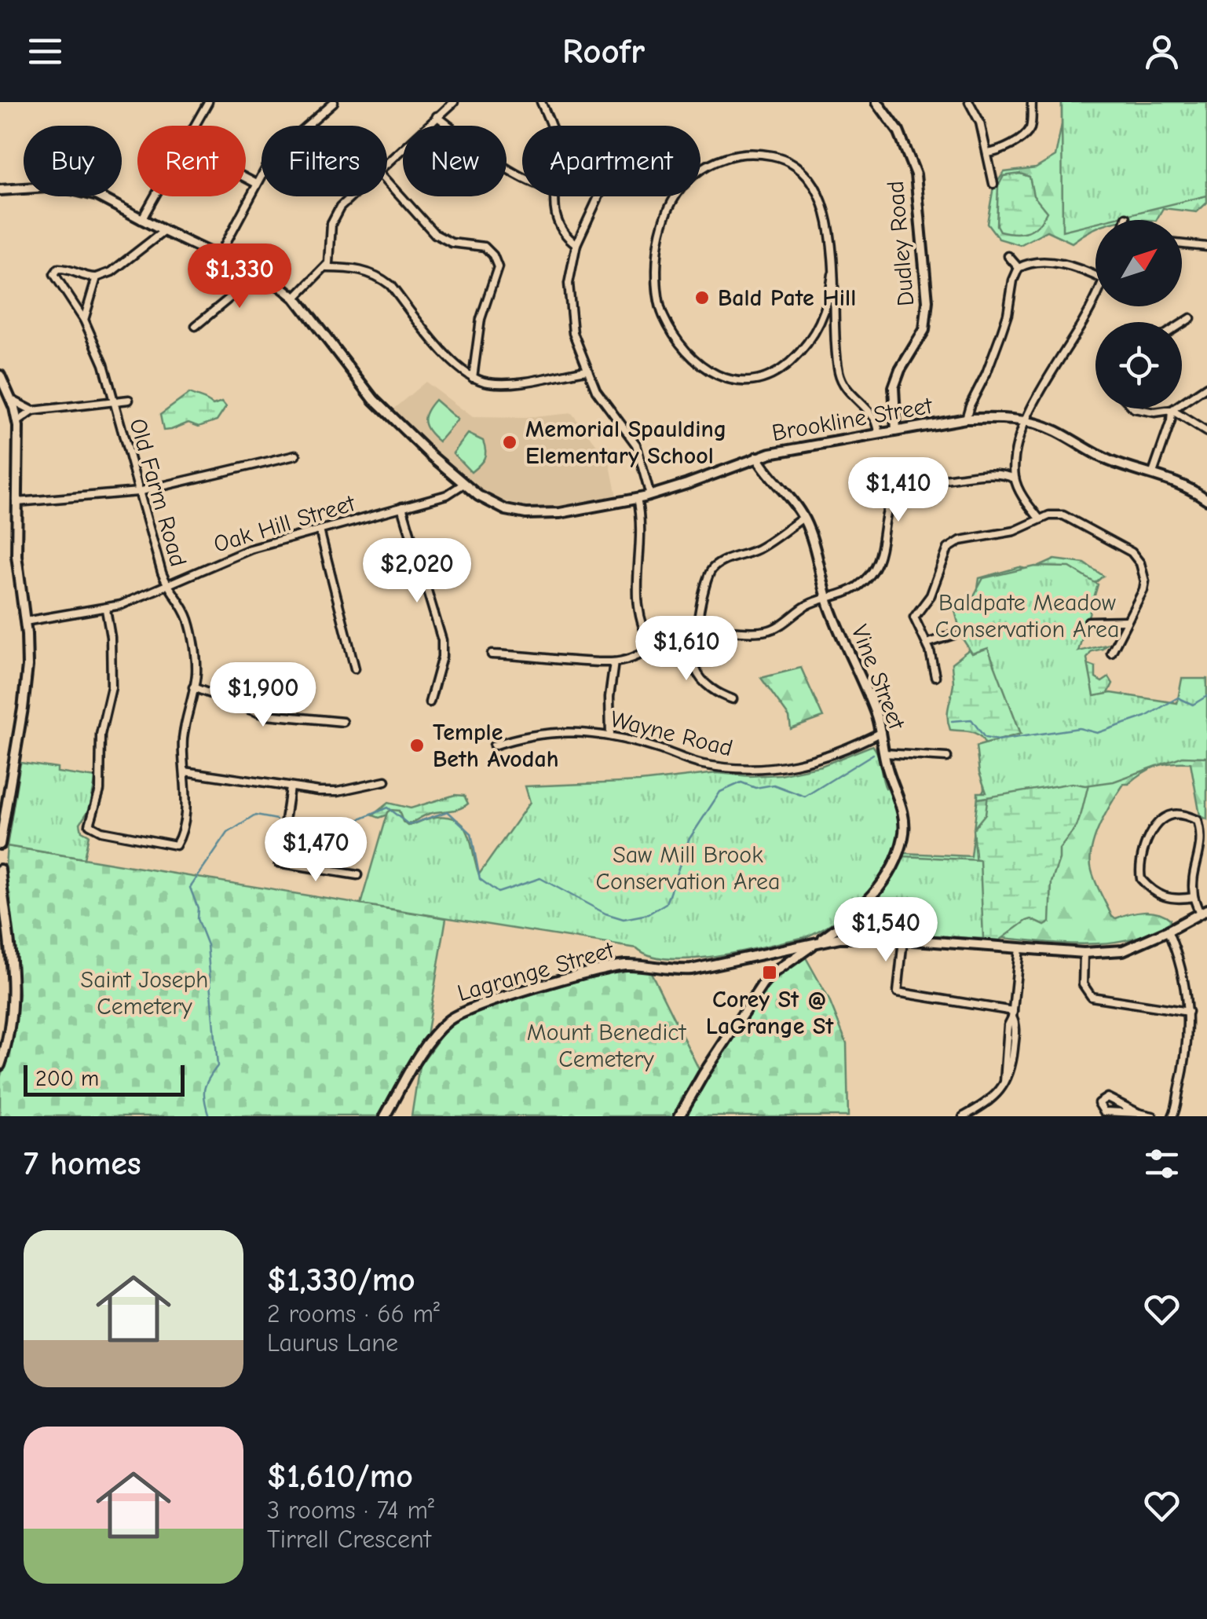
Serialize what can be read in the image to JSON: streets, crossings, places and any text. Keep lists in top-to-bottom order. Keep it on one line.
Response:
{"streets":{"main road":["Dudley Road","Brookline Street","Vine Street","Lagrange Street"],"street":["Old Farm Road","Oak Hill Street","Wayne Road"]},"crossings":[["Dudley Road","Brookline Street"],["Brookline Street","Oak Hill Street"],["Brookline Street","Vine Street"],["Old Farm Road","Oak Hill Street"],["Vine Street","Wayne Road"],["Vine Street","Lagrange Street"]],"parks":["Baldpate Meadow Conservation Area","Saw Mill Brook Conservation Area","Saint Joseph Cemetery","Mount Benedict Cemetery"],"places":{"other":["Bald Pate Hill","Memorial Spaulding Elementary School","Temple Beth Avodah"],"transit":["Corey St @ LaGrange St"]},"scale_bar":"200 m","north":"top right","page":{"header":"Roofr","chip":["Buy","Rent","Filters","New","Apartment"],"price":["$1,330","$1,410","$2,020","$1,610","$1,900","$1,470","$1,540"],"scale":"200 m","heading":"7 homes","list":[{"name":"$1,330/mo","note":"2 rooms · 66 m² · Laurus Lane"},{"name":"$1,610/mo","note":"3 rooms · 74 m² · Tirrell Crescent"}]}}
